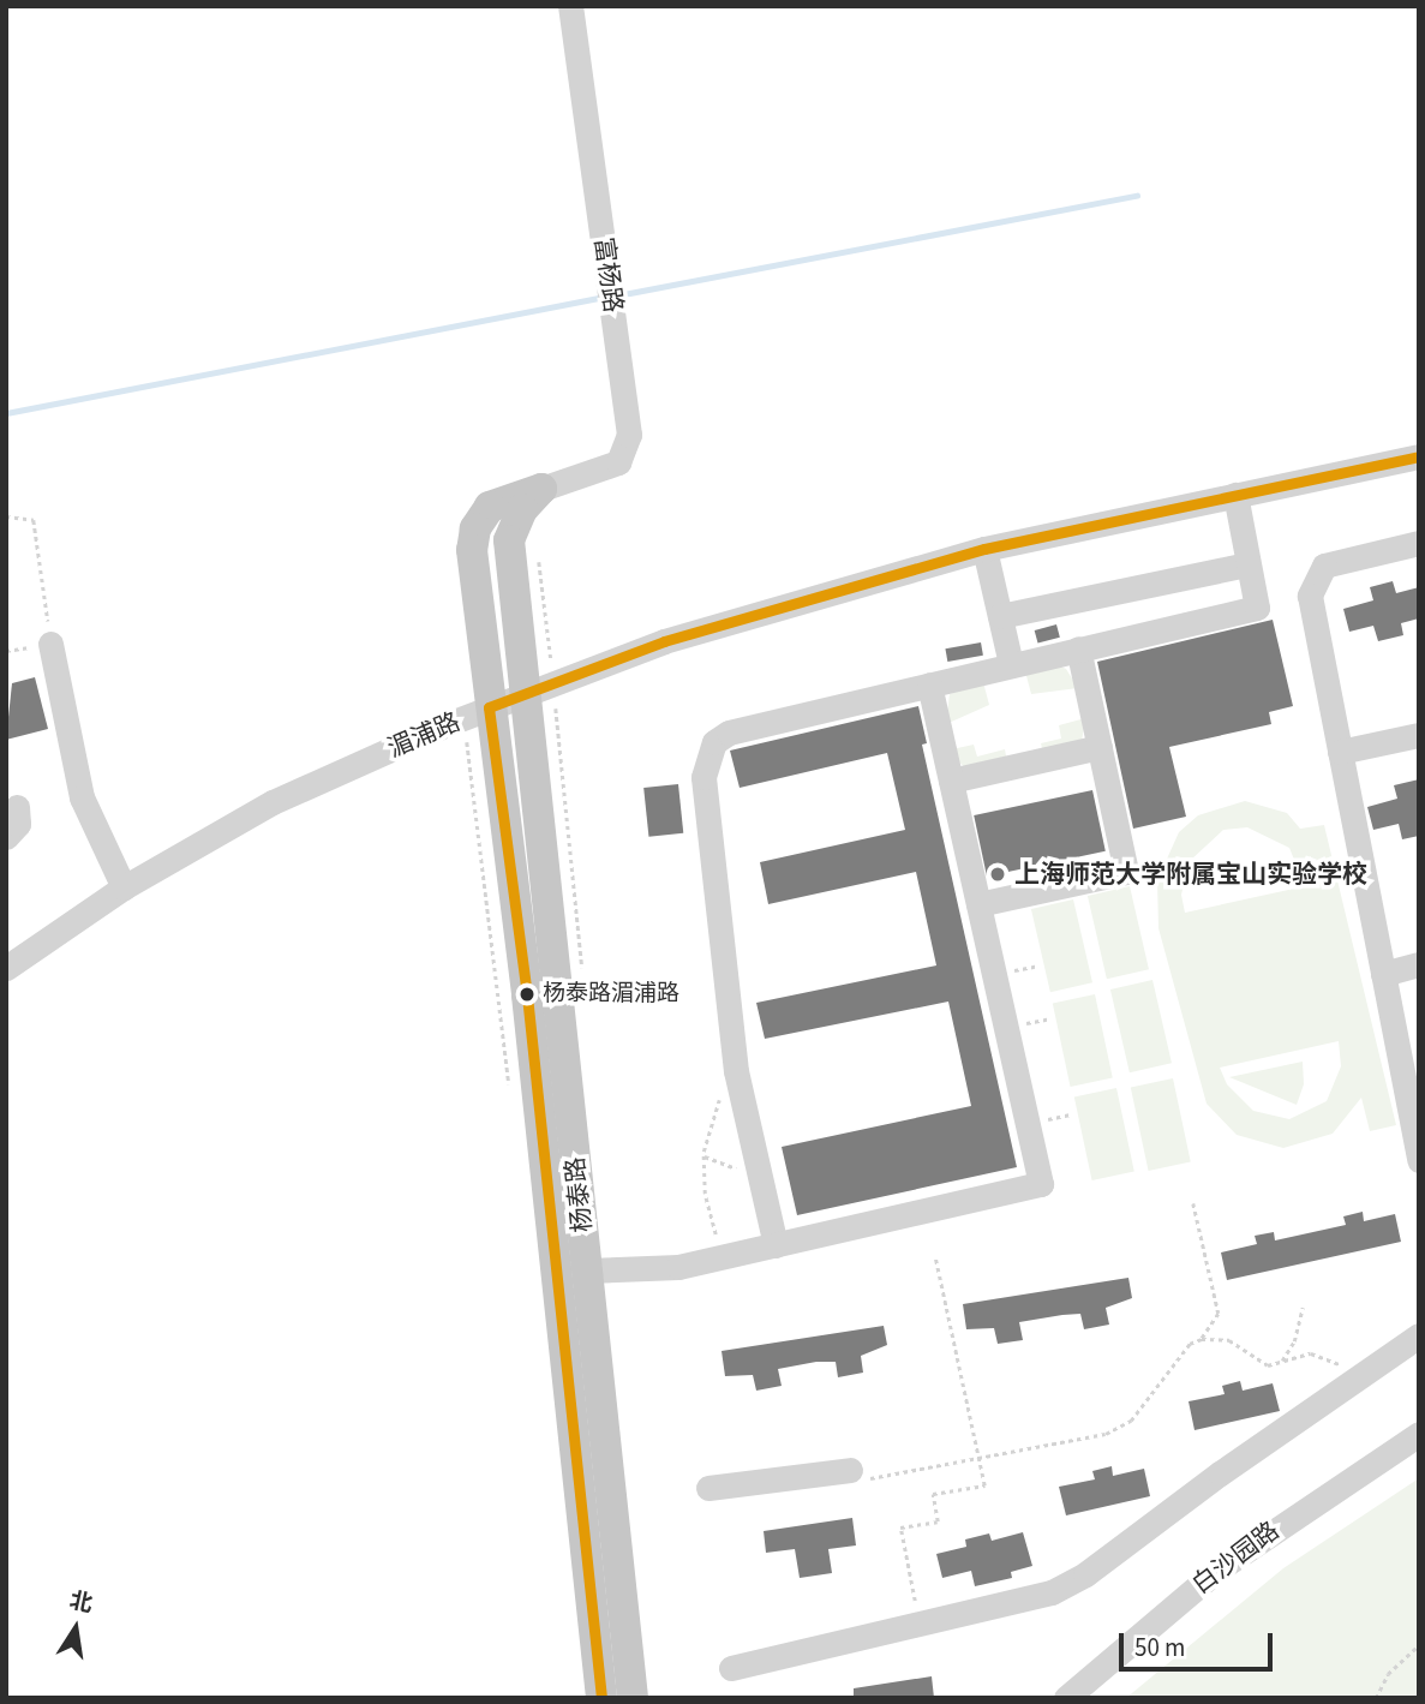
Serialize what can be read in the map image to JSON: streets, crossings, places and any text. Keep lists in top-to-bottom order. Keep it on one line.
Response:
{"streets":{"main road":["杨泰路"],"street":["富杨路","湄浦路","白沙园路"]},"crossings":[["富杨路","杨泰路"],["湄浦路","杨泰路"]],"places":["上海师范大学附属宝山实验学校","杨泰路湄浦路"],"scale_bar":"50 m","north":"top"}
